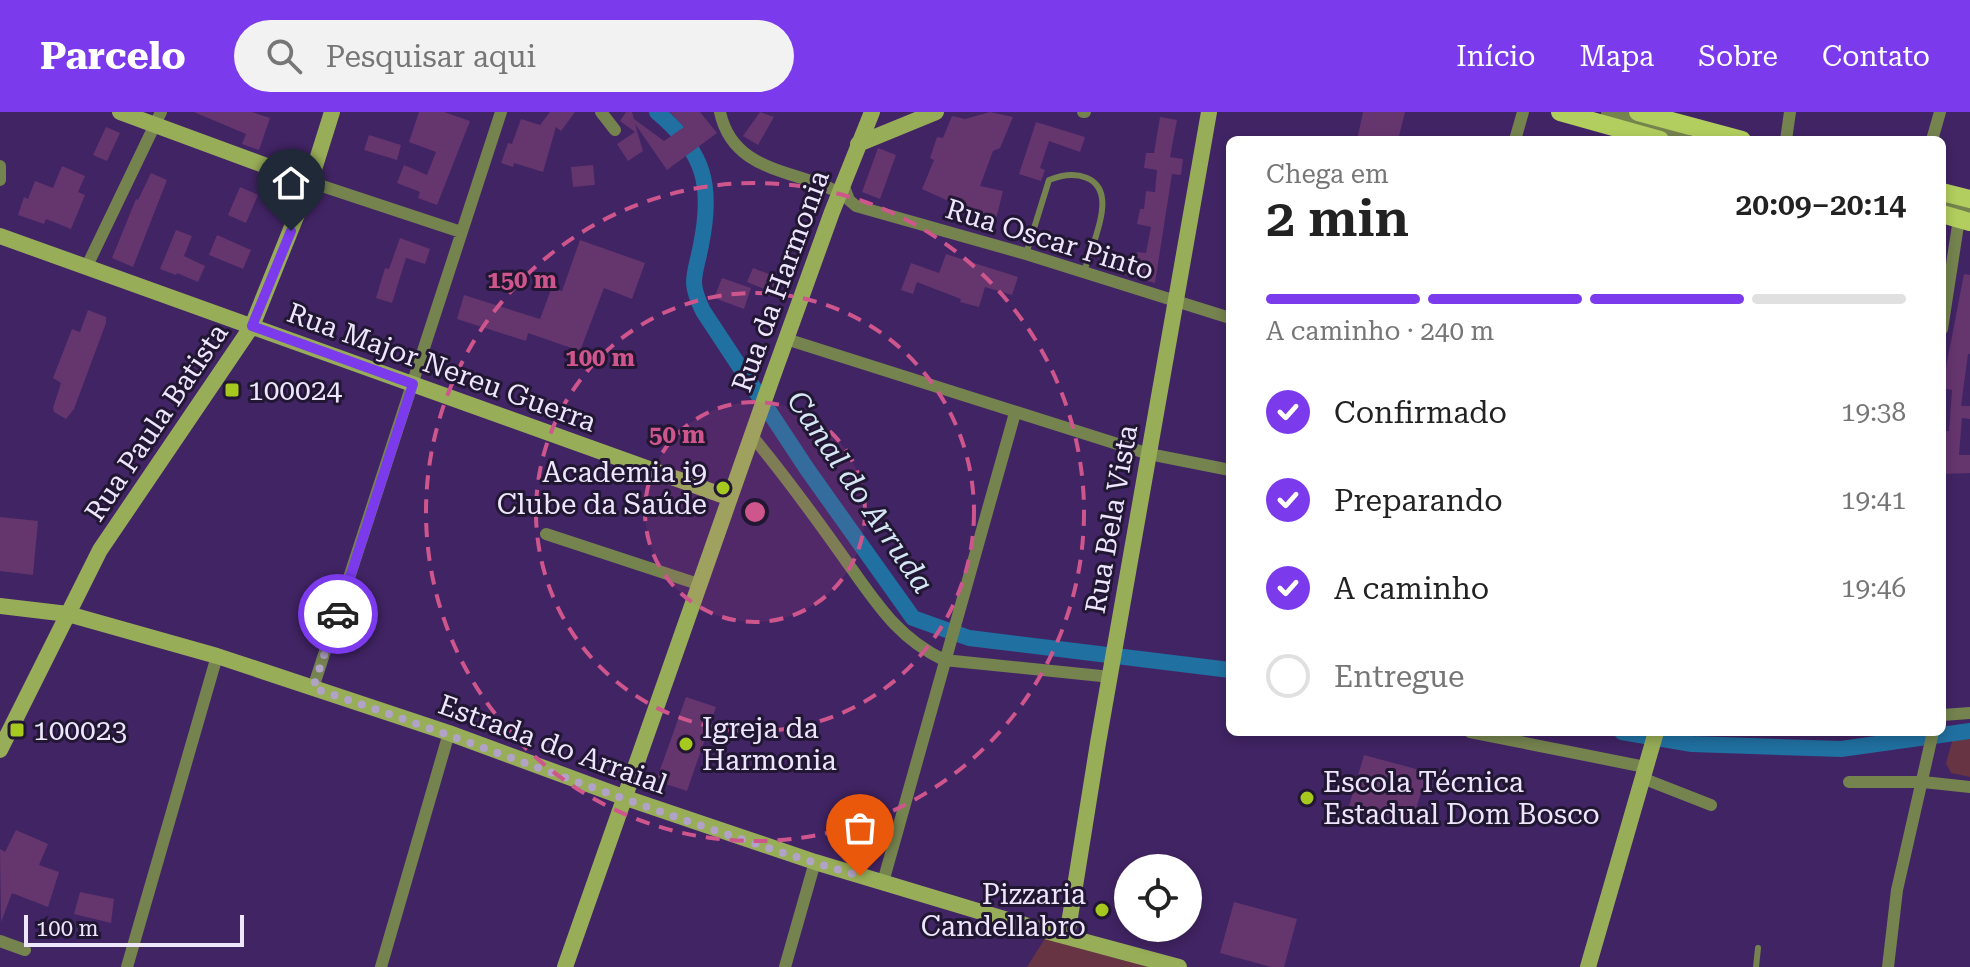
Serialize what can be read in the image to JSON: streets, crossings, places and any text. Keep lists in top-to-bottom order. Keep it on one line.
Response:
{"streets":{"street":["Rua Oscar Pinto","Rua da Harmonia","Rua Major Nereu Guerra","Rua Paula Batista","Rua Bela Vista","Estrada do Arraial"]},"crossings":[["Rua Oscar Pinto","Rua da Harmonia"],["Rua Oscar Pinto","Rua Bela Vista"],["Rua da Harmonia","Rua Major Nereu Guerra"],["Rua da Harmonia","Estrada do Arraial"],["Rua Major Nereu Guerra","Rua Paula Batista"],["Rua Paula Batista","Estrada do Arraial"],["Rua Bela Vista","Estrada do Arraial"]],"water":["Canal do Arruda"],"places":{"transit":["100024","100023"],"other":["Academia i9 Clube da Saúde","Igreja da Harmonia","Escola Técnica Estadual Dom Bosco","Pizzaria Candellabro"]},"scale_bar":"100 m","page":{"header":"Parcelo","search":"Pesquisar aqui","nav":["Início","Mapa","Sobre","Contato"],"heading":["2 min","Chega em","20:09–20:14"],"bar":"A caminho · 240 m","list":[["Confirmado","19:38"],["Preparando","19:41"],["A caminho","19:46"],"Entregue"],"scale":"100 m"},"rings":["150 m","100 m","50 m"]}
